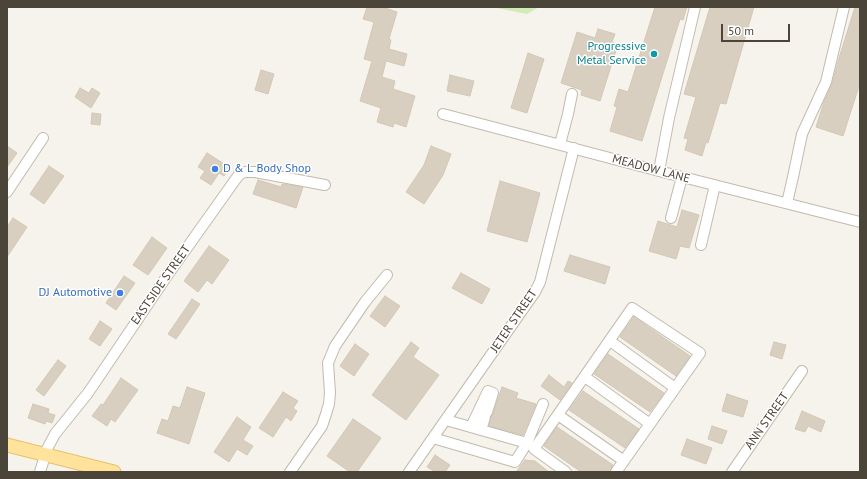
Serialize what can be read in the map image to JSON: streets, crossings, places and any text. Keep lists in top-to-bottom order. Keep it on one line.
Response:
{"streets":{"street":["MEADOW LANE","EASTSIDE STREET","JETER STREET","ANN STREET"]},"crossings":[["MEADOW LANE","JETER STREET"]],"places":["Progressive Metal Service","D & L Body Shop","DJ Automotive"],"scale_bar":"50 m"}
